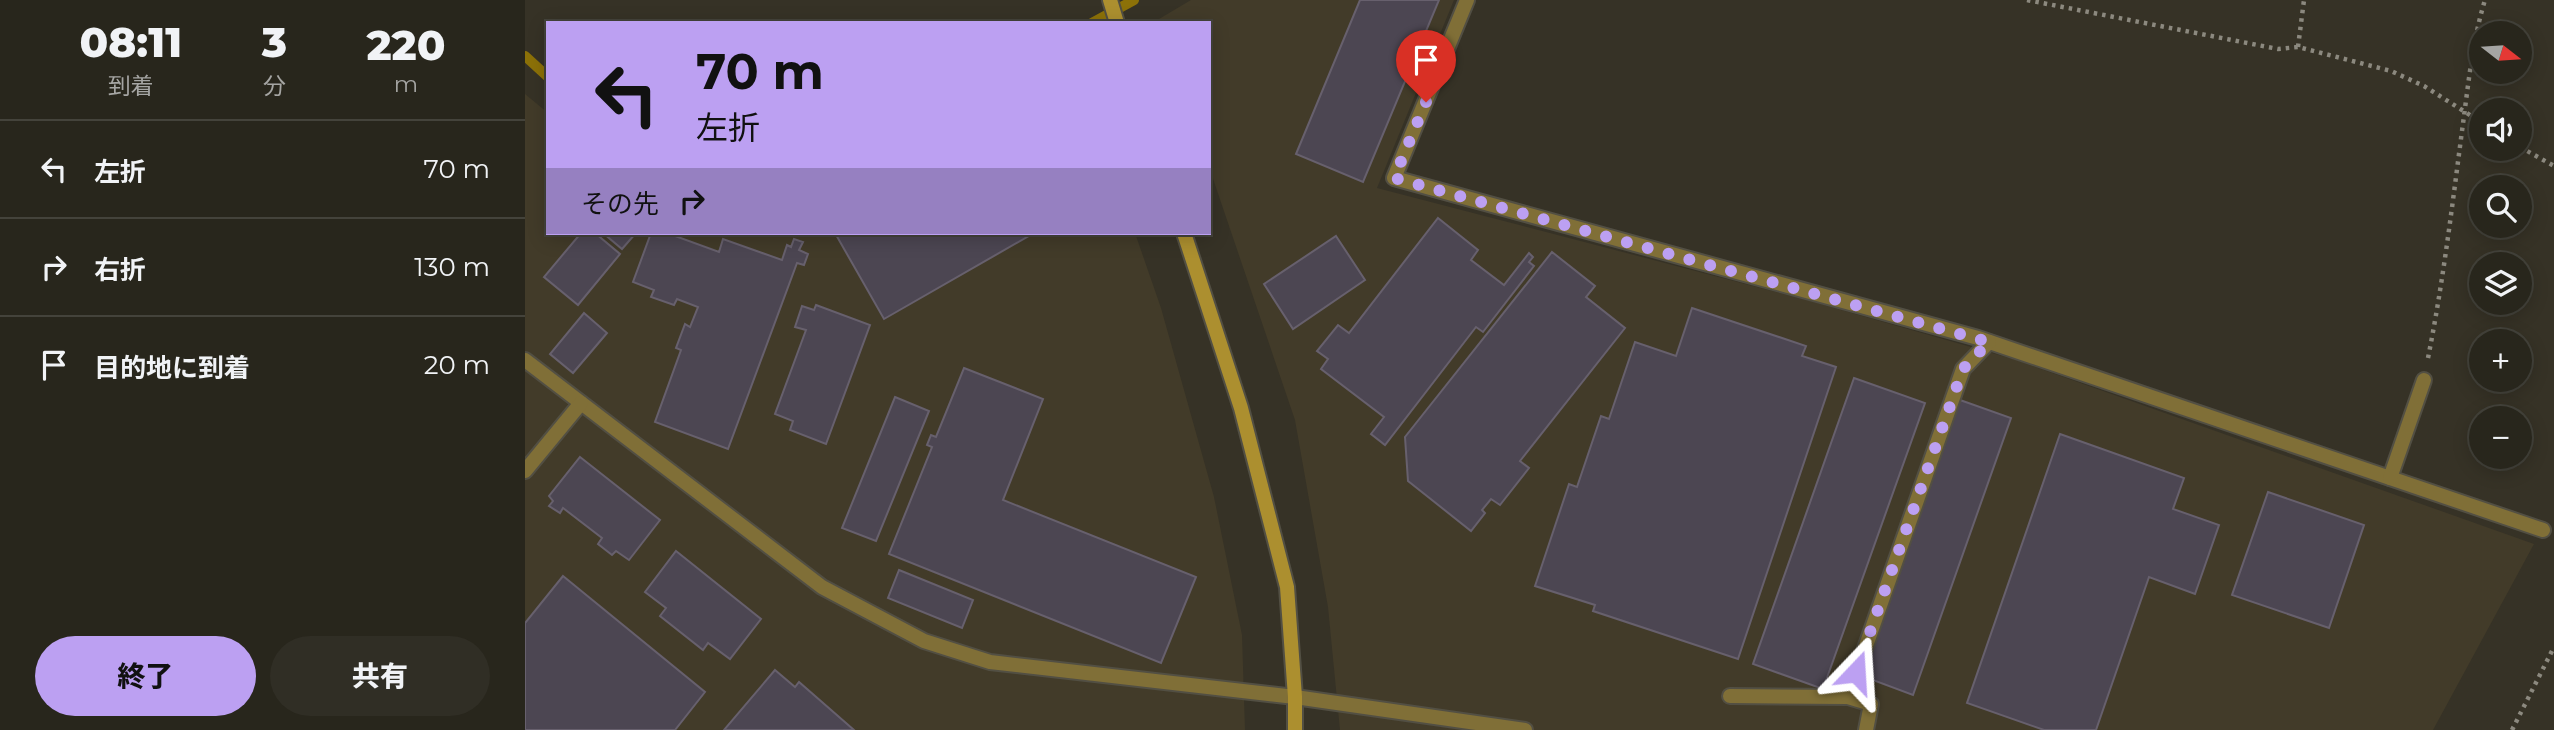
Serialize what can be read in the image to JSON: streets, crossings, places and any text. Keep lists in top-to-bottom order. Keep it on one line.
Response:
{"north":"right","page":{"eta":["08:11","到着","3","分","220","m"],"map_buttons":["+","−"],"turn":["70 m","左折"],"list":[{"name":"左折","value":"70 m"},{"name":"右折","value":"130 m"},{"name":"目的地に到着","value":"20 m"}],"then":"その先","buttons":["終了","共有"]}}
